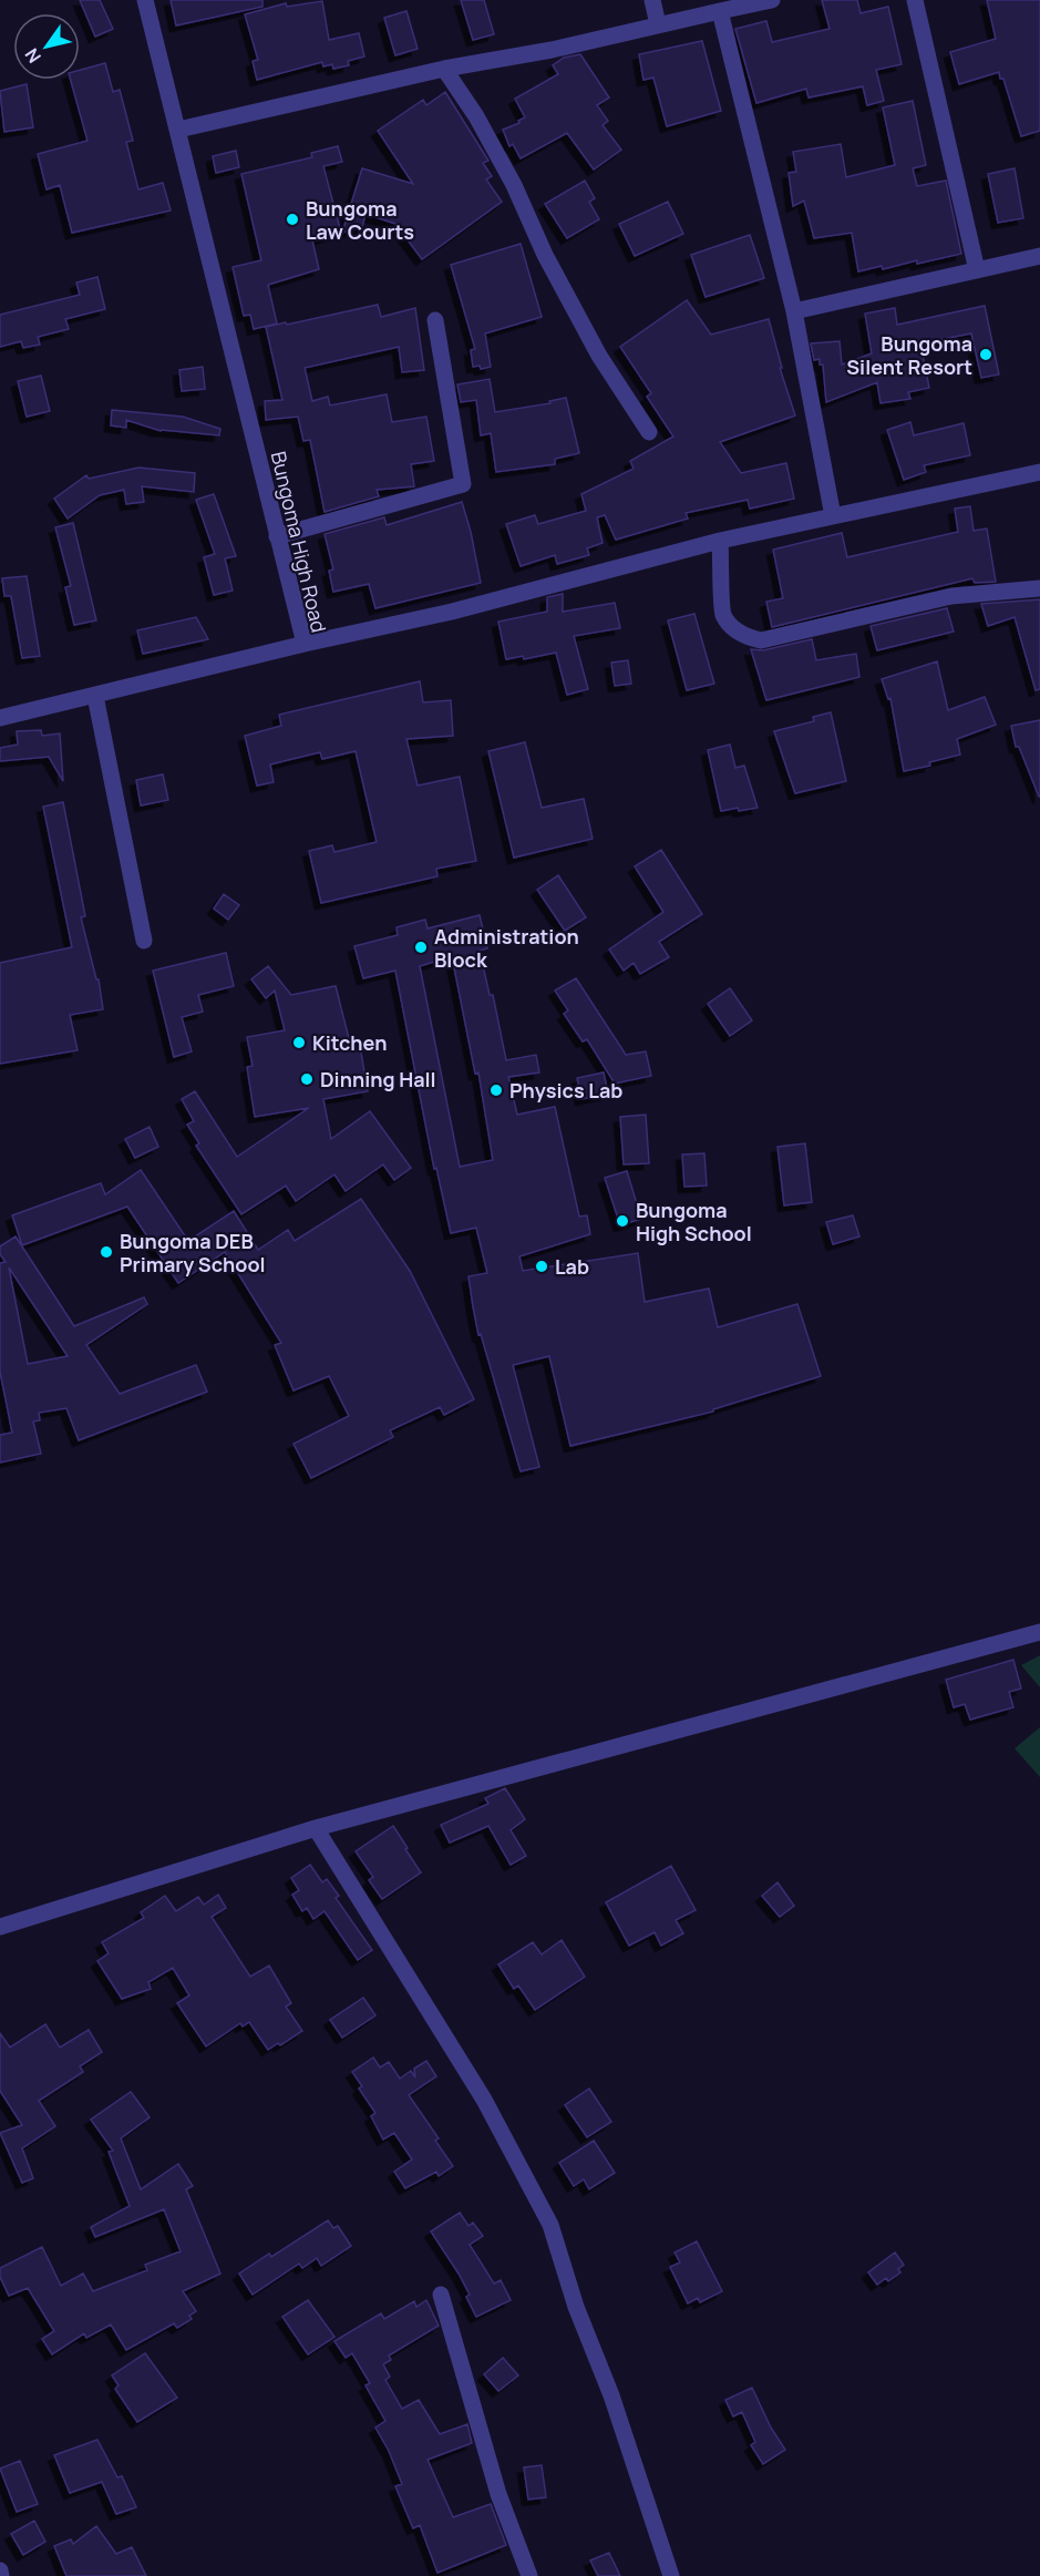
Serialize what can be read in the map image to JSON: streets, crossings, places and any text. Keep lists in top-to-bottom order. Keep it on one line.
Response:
{"streets":{"street":["Bungoma High Road"]},"places":["Bungoma Law Courts","Bungoma Silent Resort","Administration Block","Kitchen","Dinning Hall","Physics Lab","Bungoma High School","Bungoma DEB Primary School","Lab"],"north":"bottom left"}
